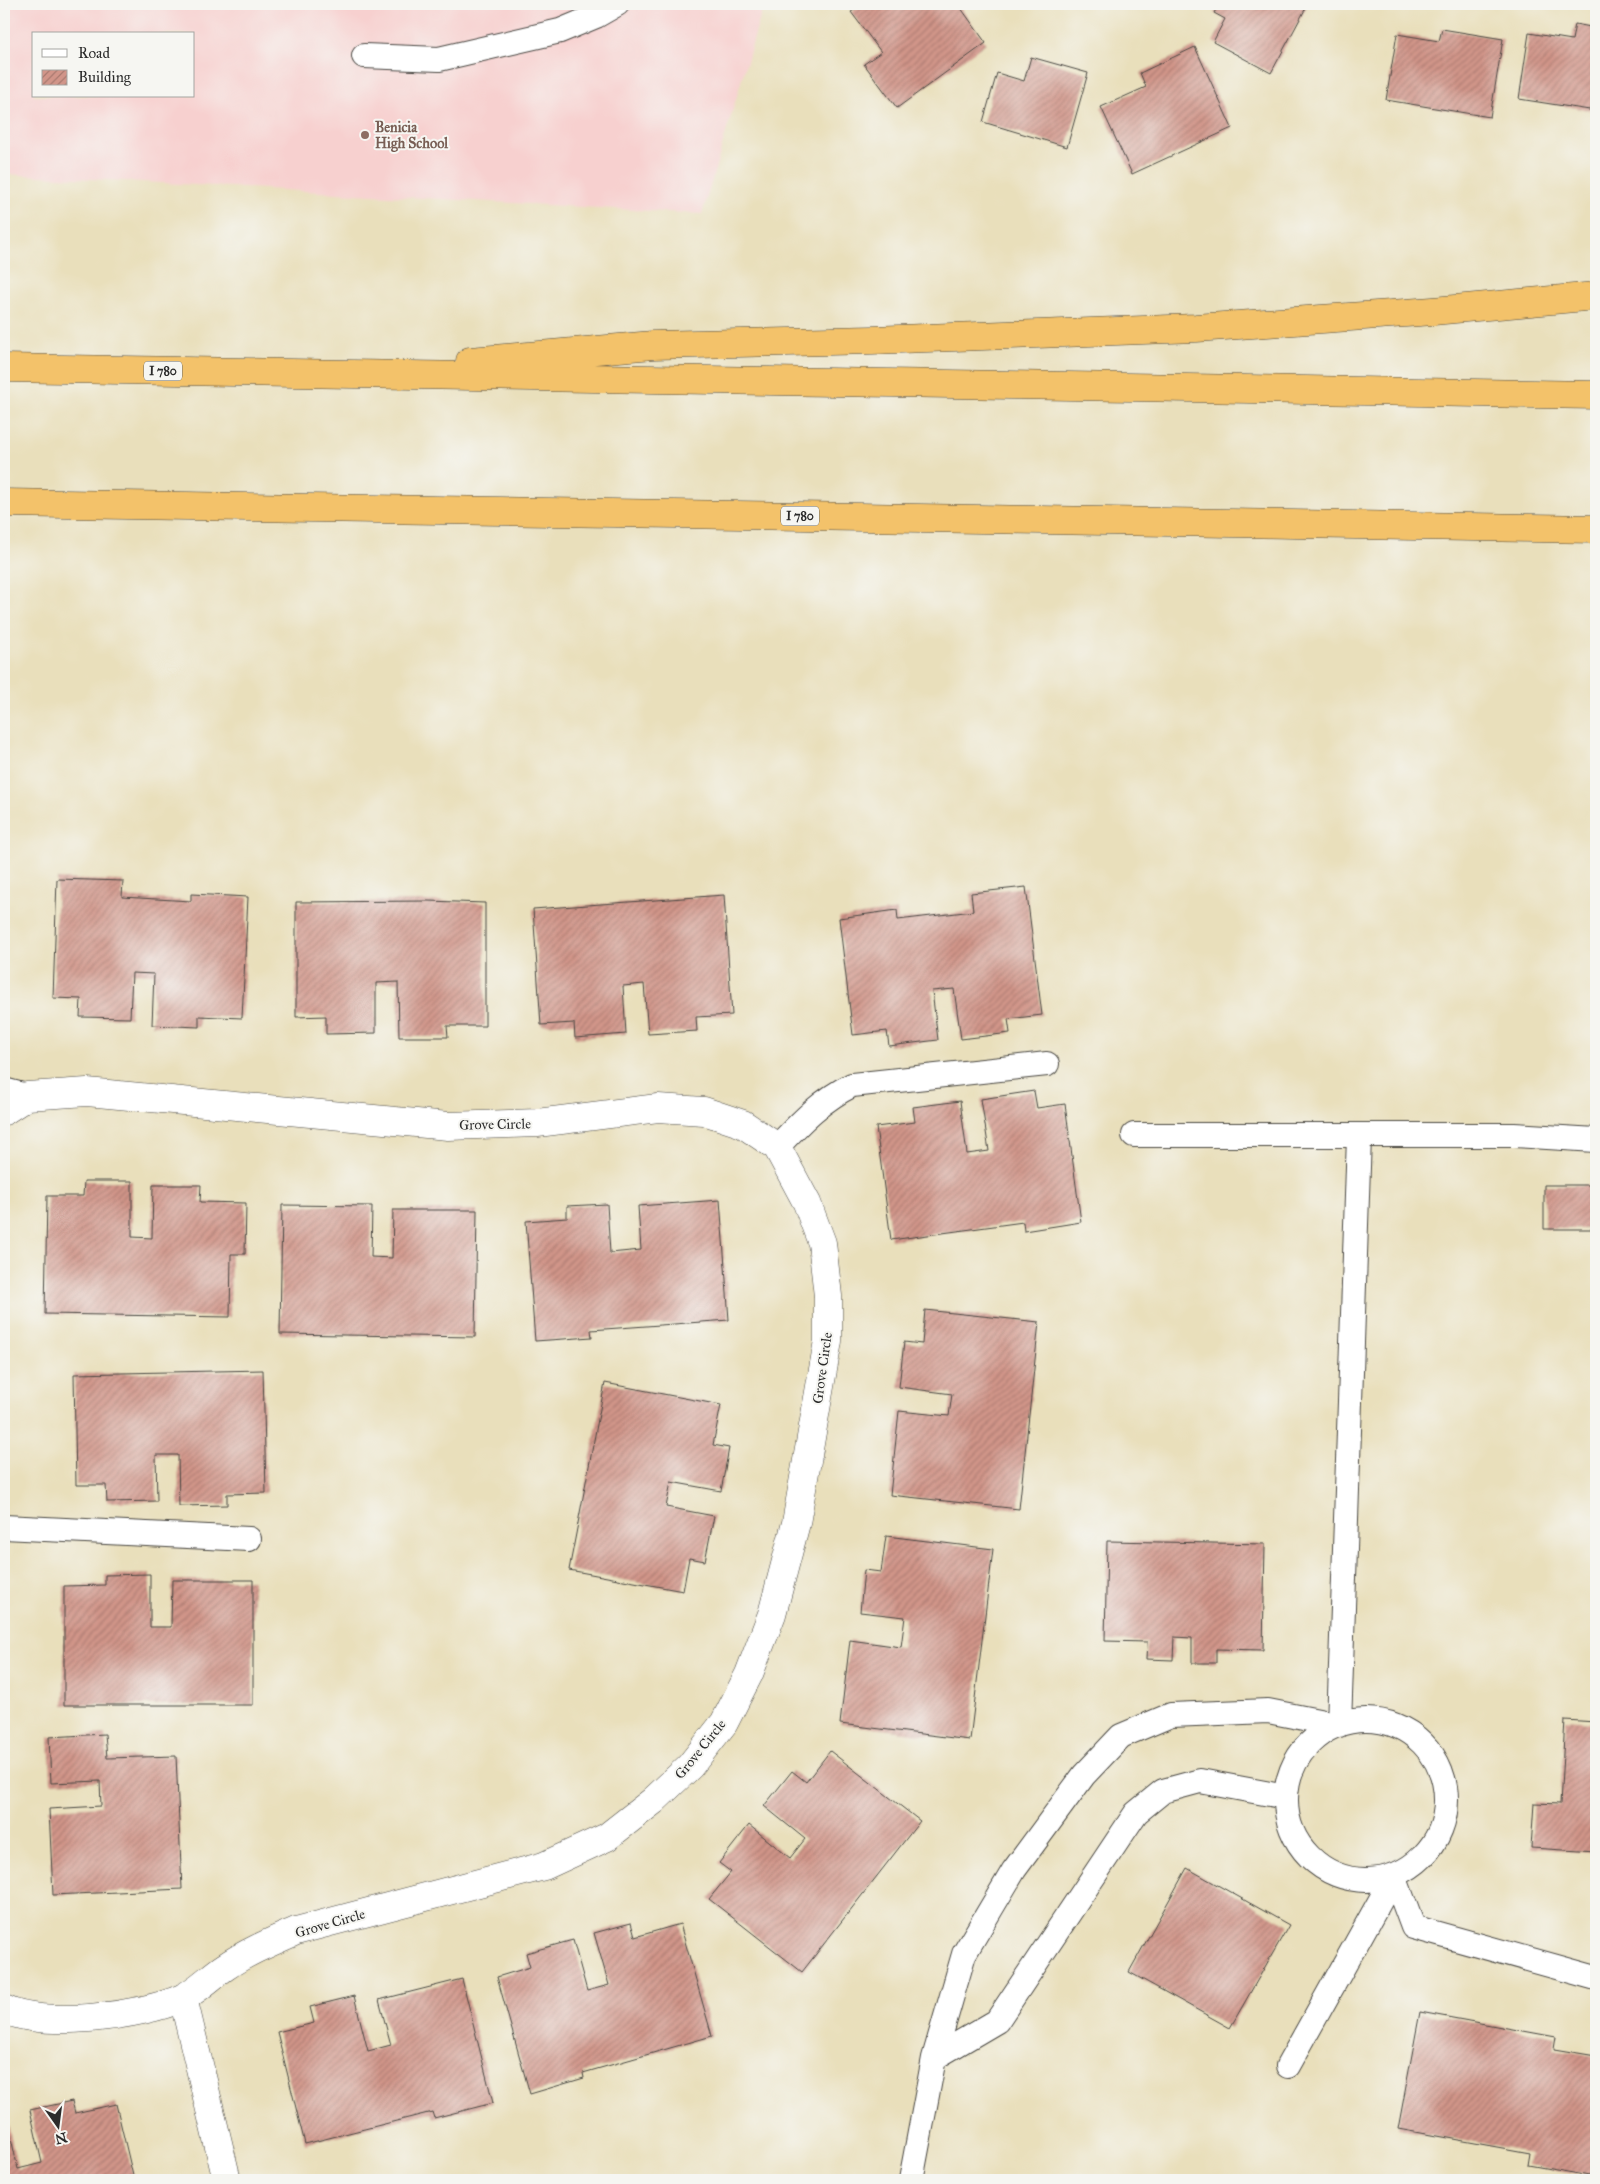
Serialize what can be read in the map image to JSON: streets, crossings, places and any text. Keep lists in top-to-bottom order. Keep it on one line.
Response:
{"streets":{"highway":["I 780"],"street":["Grove Circle"]},"places":["Benicia High School"],"legend":["Road","Building"],"north":"bottom"}
